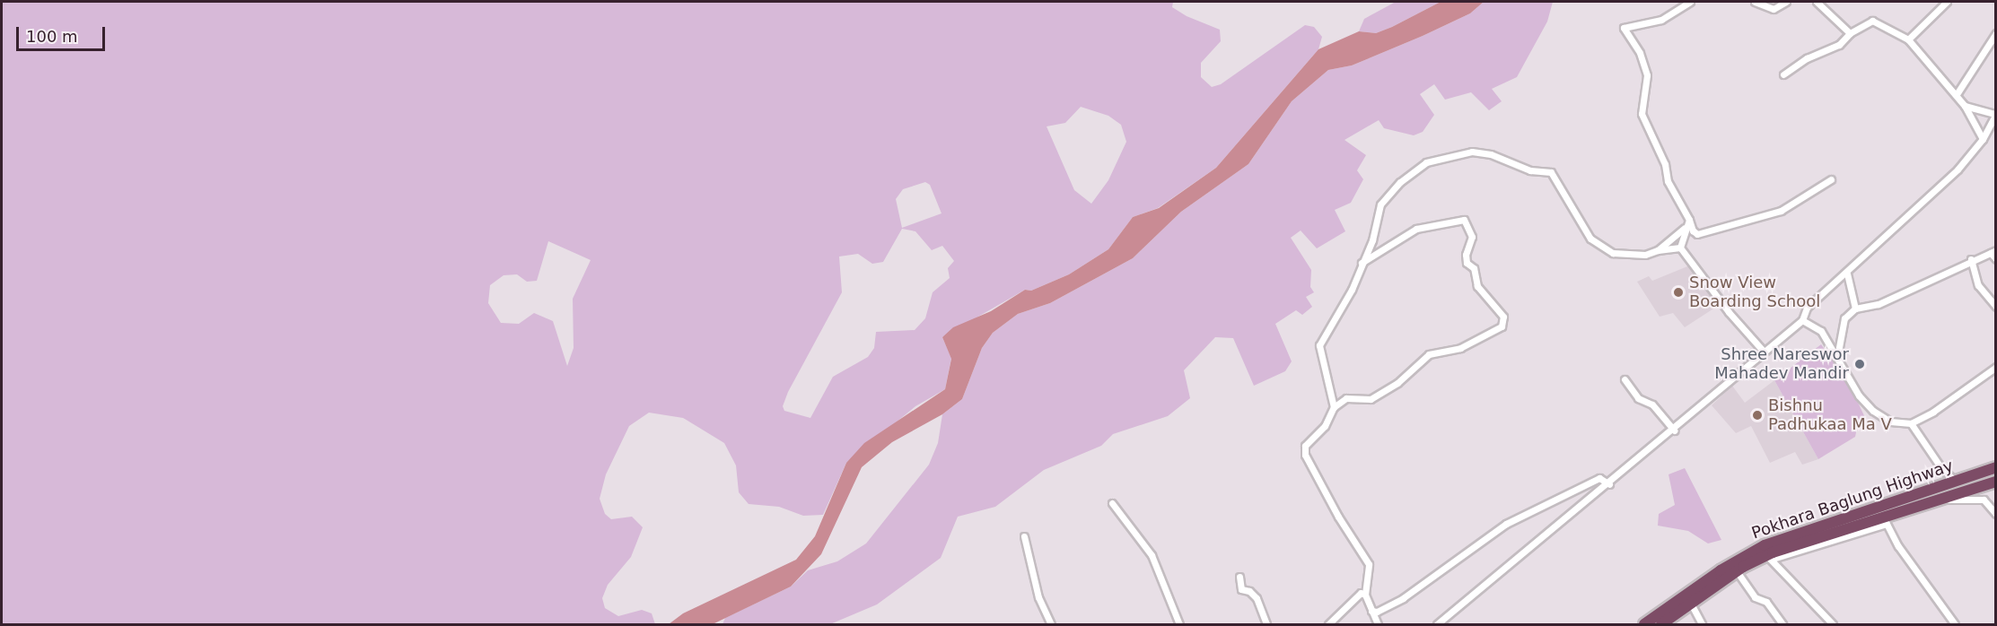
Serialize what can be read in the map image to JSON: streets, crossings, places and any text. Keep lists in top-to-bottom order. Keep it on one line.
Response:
{"streets":{"highway":["Pokhara Baglung Highway"]},"places":["Snow View Boarding School","Shree Nareswor Mahadev Mandir","Bishnu Padhukaa Ma V"],"scale_bar":"100 m"}
